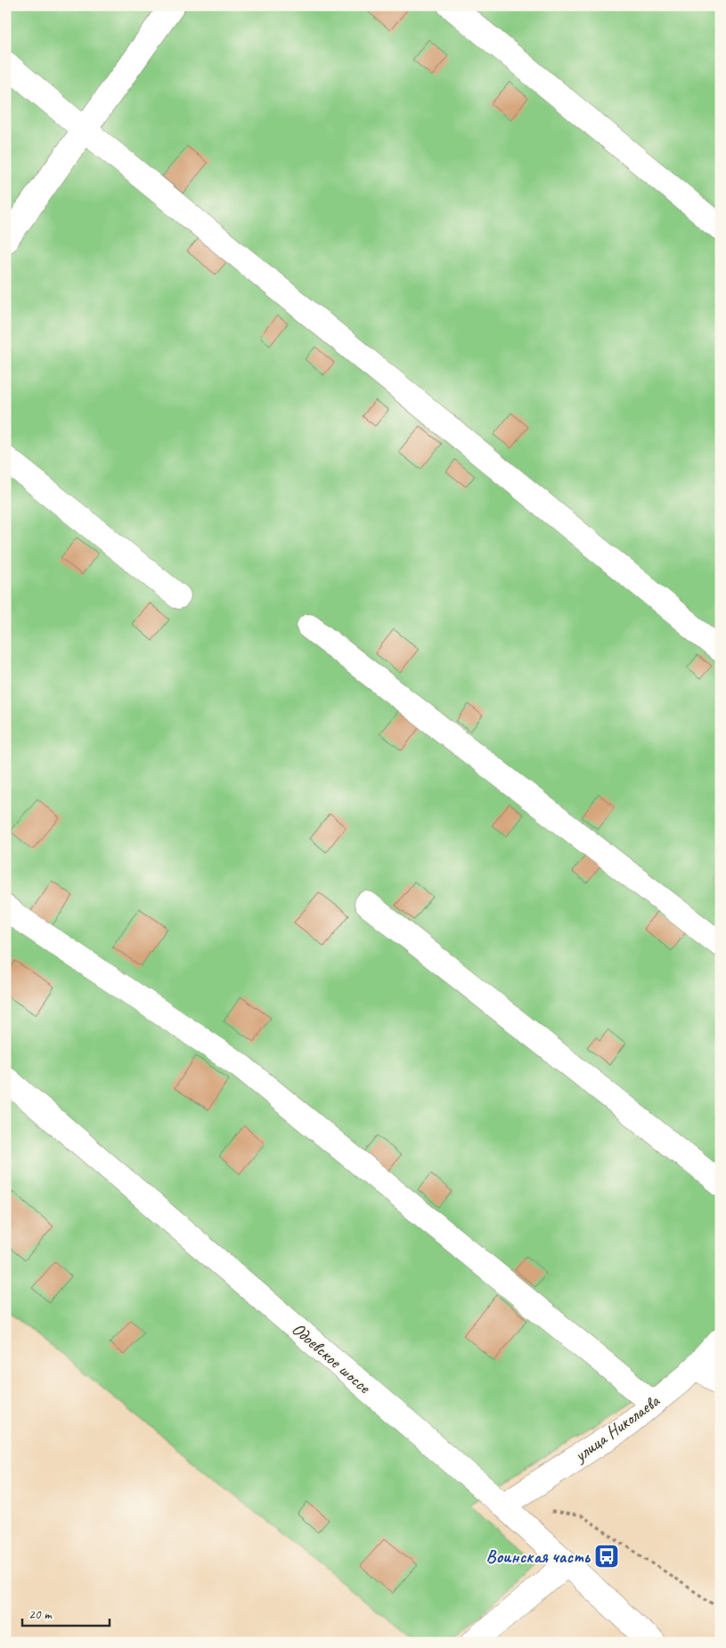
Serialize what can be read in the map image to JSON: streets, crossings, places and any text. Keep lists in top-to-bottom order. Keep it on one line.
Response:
{"streets":{"main road":["Одоевское шоссе","улица Николаева"]},"crossings":[["Одоевское шоссе","улица Николаева"]],"places":{"bus stop":["Воинская часть"]},"scale_bar":"20 m"}
